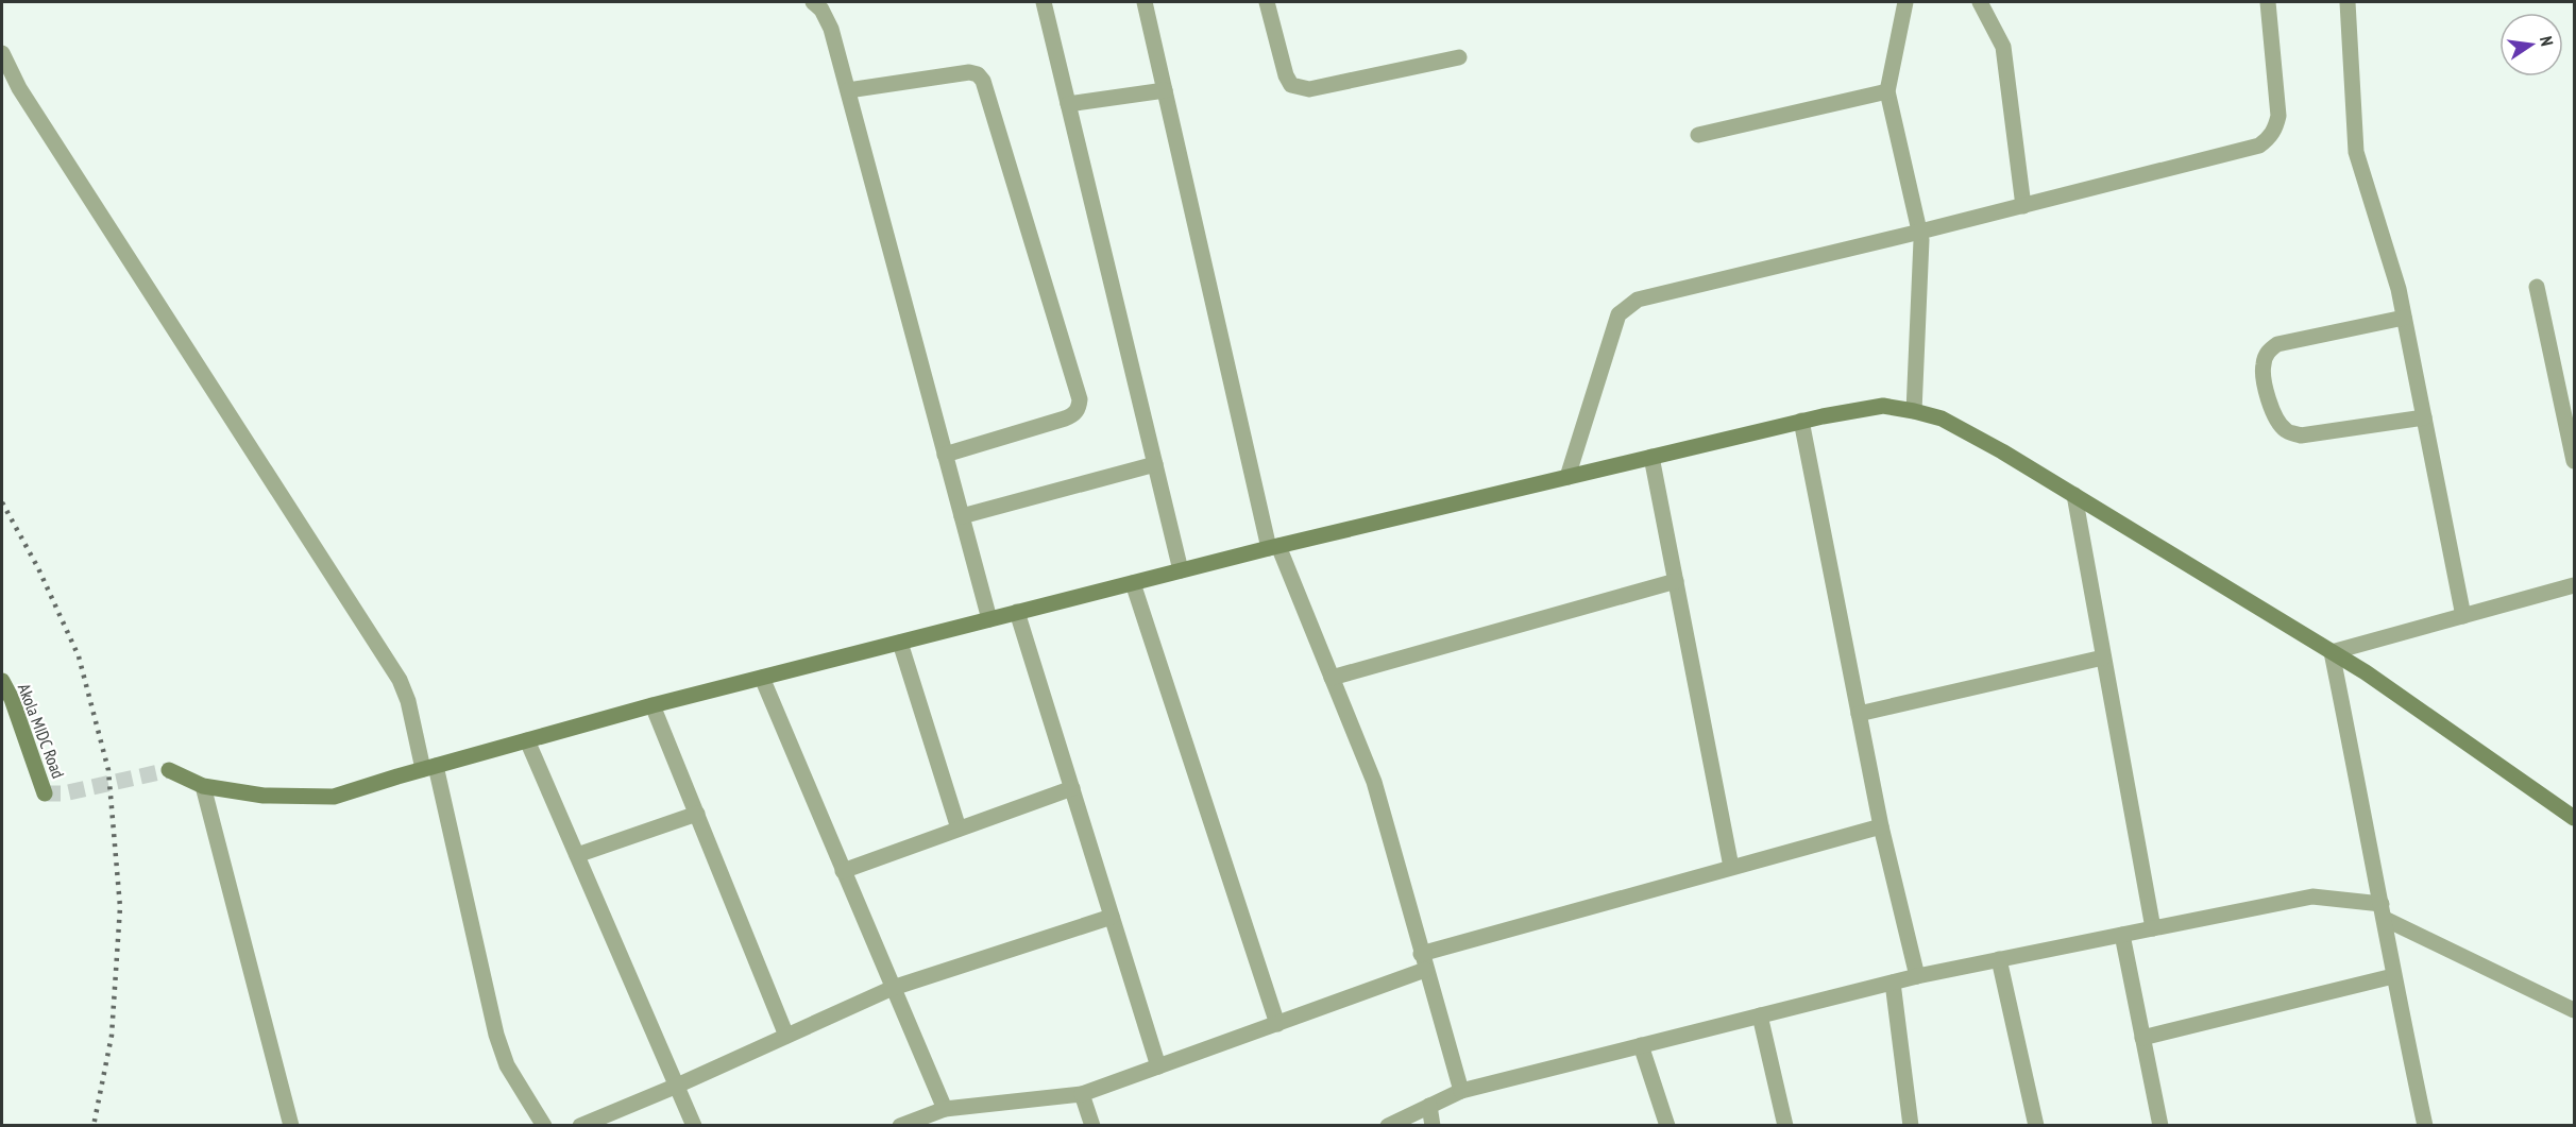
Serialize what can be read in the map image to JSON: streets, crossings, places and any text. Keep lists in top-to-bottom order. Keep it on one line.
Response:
{"streets":{"street":["Akola MIDC Road"]},"north":"right"}
